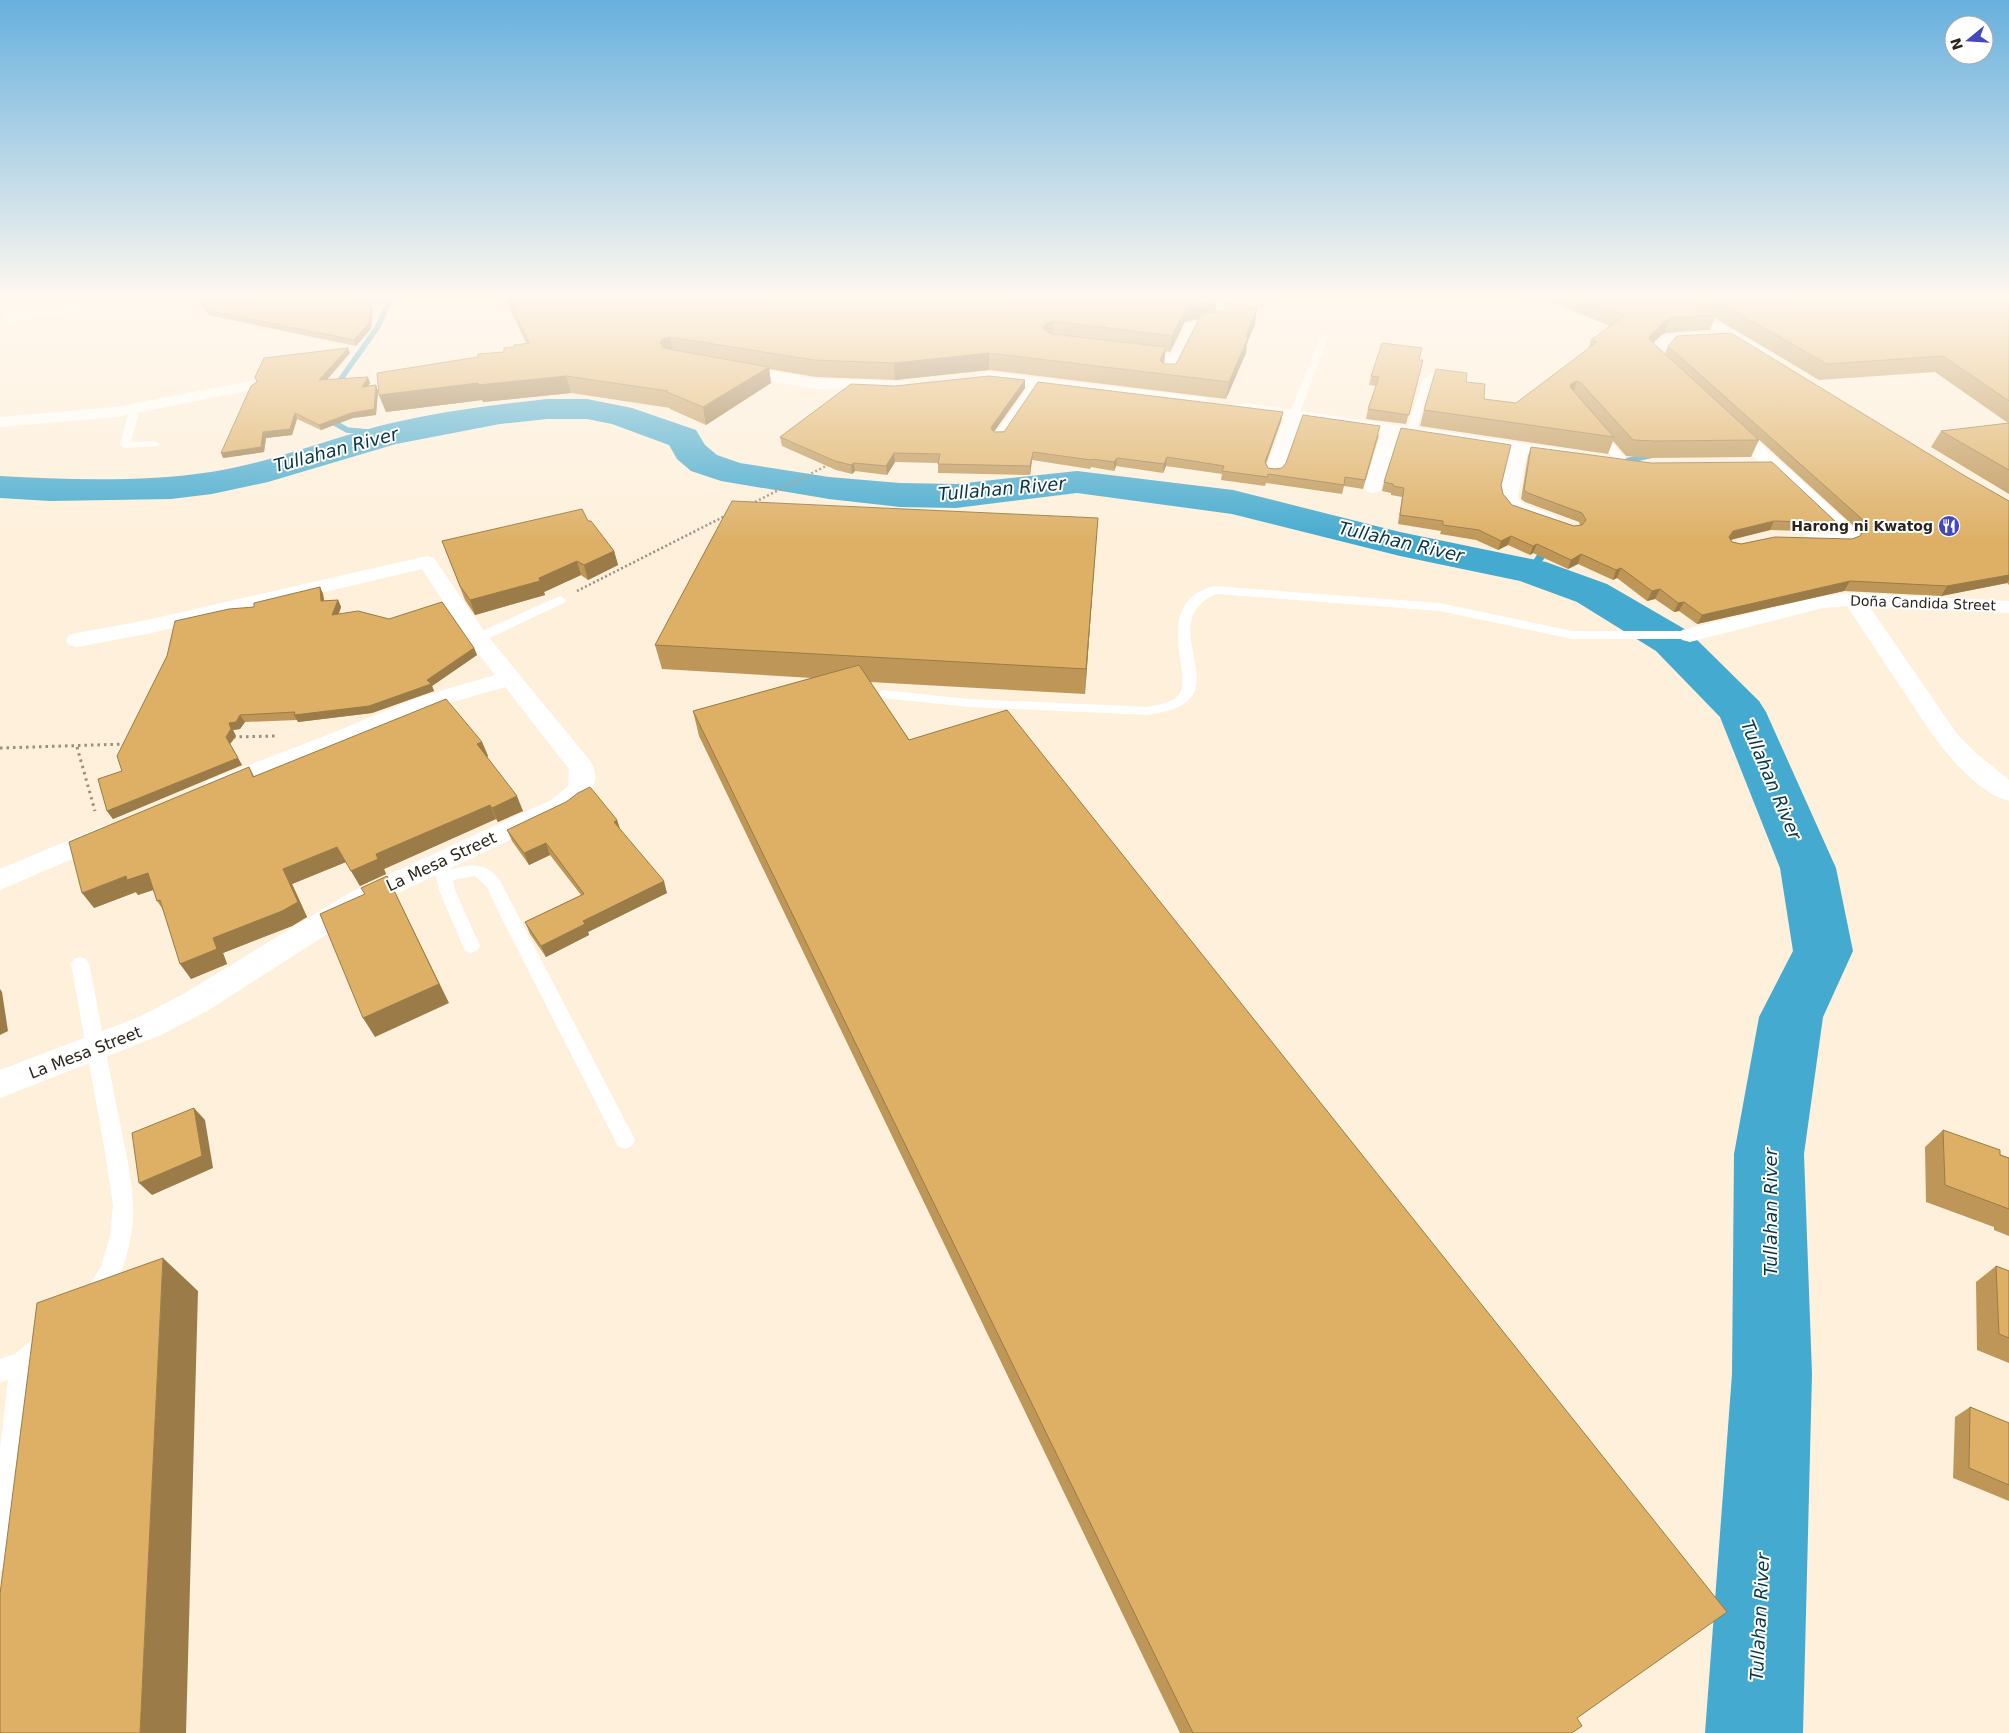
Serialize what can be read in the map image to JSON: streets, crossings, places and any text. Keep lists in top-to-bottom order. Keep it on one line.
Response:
{"streets":{"street":["Doña Candida Street","La Mesa Street"]},"water":["Tullahan River"],"places":{"restaurant":["Harong ni Kwatog"]},"north":"left"}
